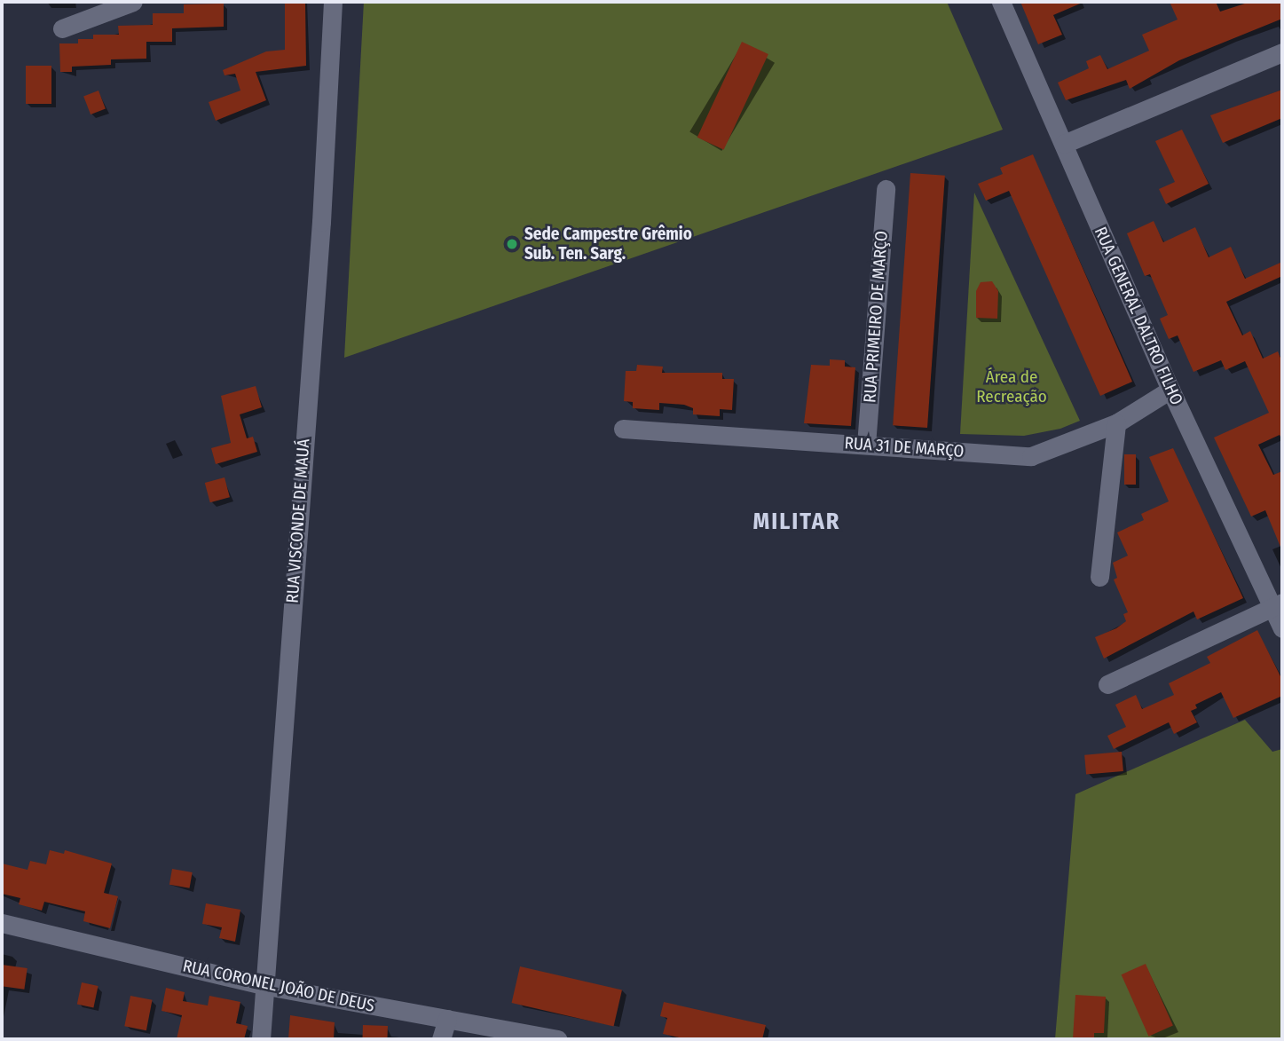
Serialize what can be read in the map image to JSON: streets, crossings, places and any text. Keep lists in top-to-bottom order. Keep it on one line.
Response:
{"streets":{"street":["RUA GENERAL DALTRO FILHO","RUA PRIMEIRO DE MARÇO","RUA 31 DE MARÇO","RUA VISCONDE DE MAUÁ","RUA CORONEL JOÃO DE DEUS"]},"crossings":[["RUA GENERAL DALTRO FILHO","RUA 31 DE MARÇO"],["RUA PRIMEIRO DE MARÇO","RUA 31 DE MARÇO"],["RUA VISCONDE DE MAUÁ","RUA CORONEL JOÃO DE DEUS"]],"districts":["MILITAR"],"parks":["Área de Recreação"],"places":["Sede Campestre Grêmio Sub. Ten. Sarg."]}
